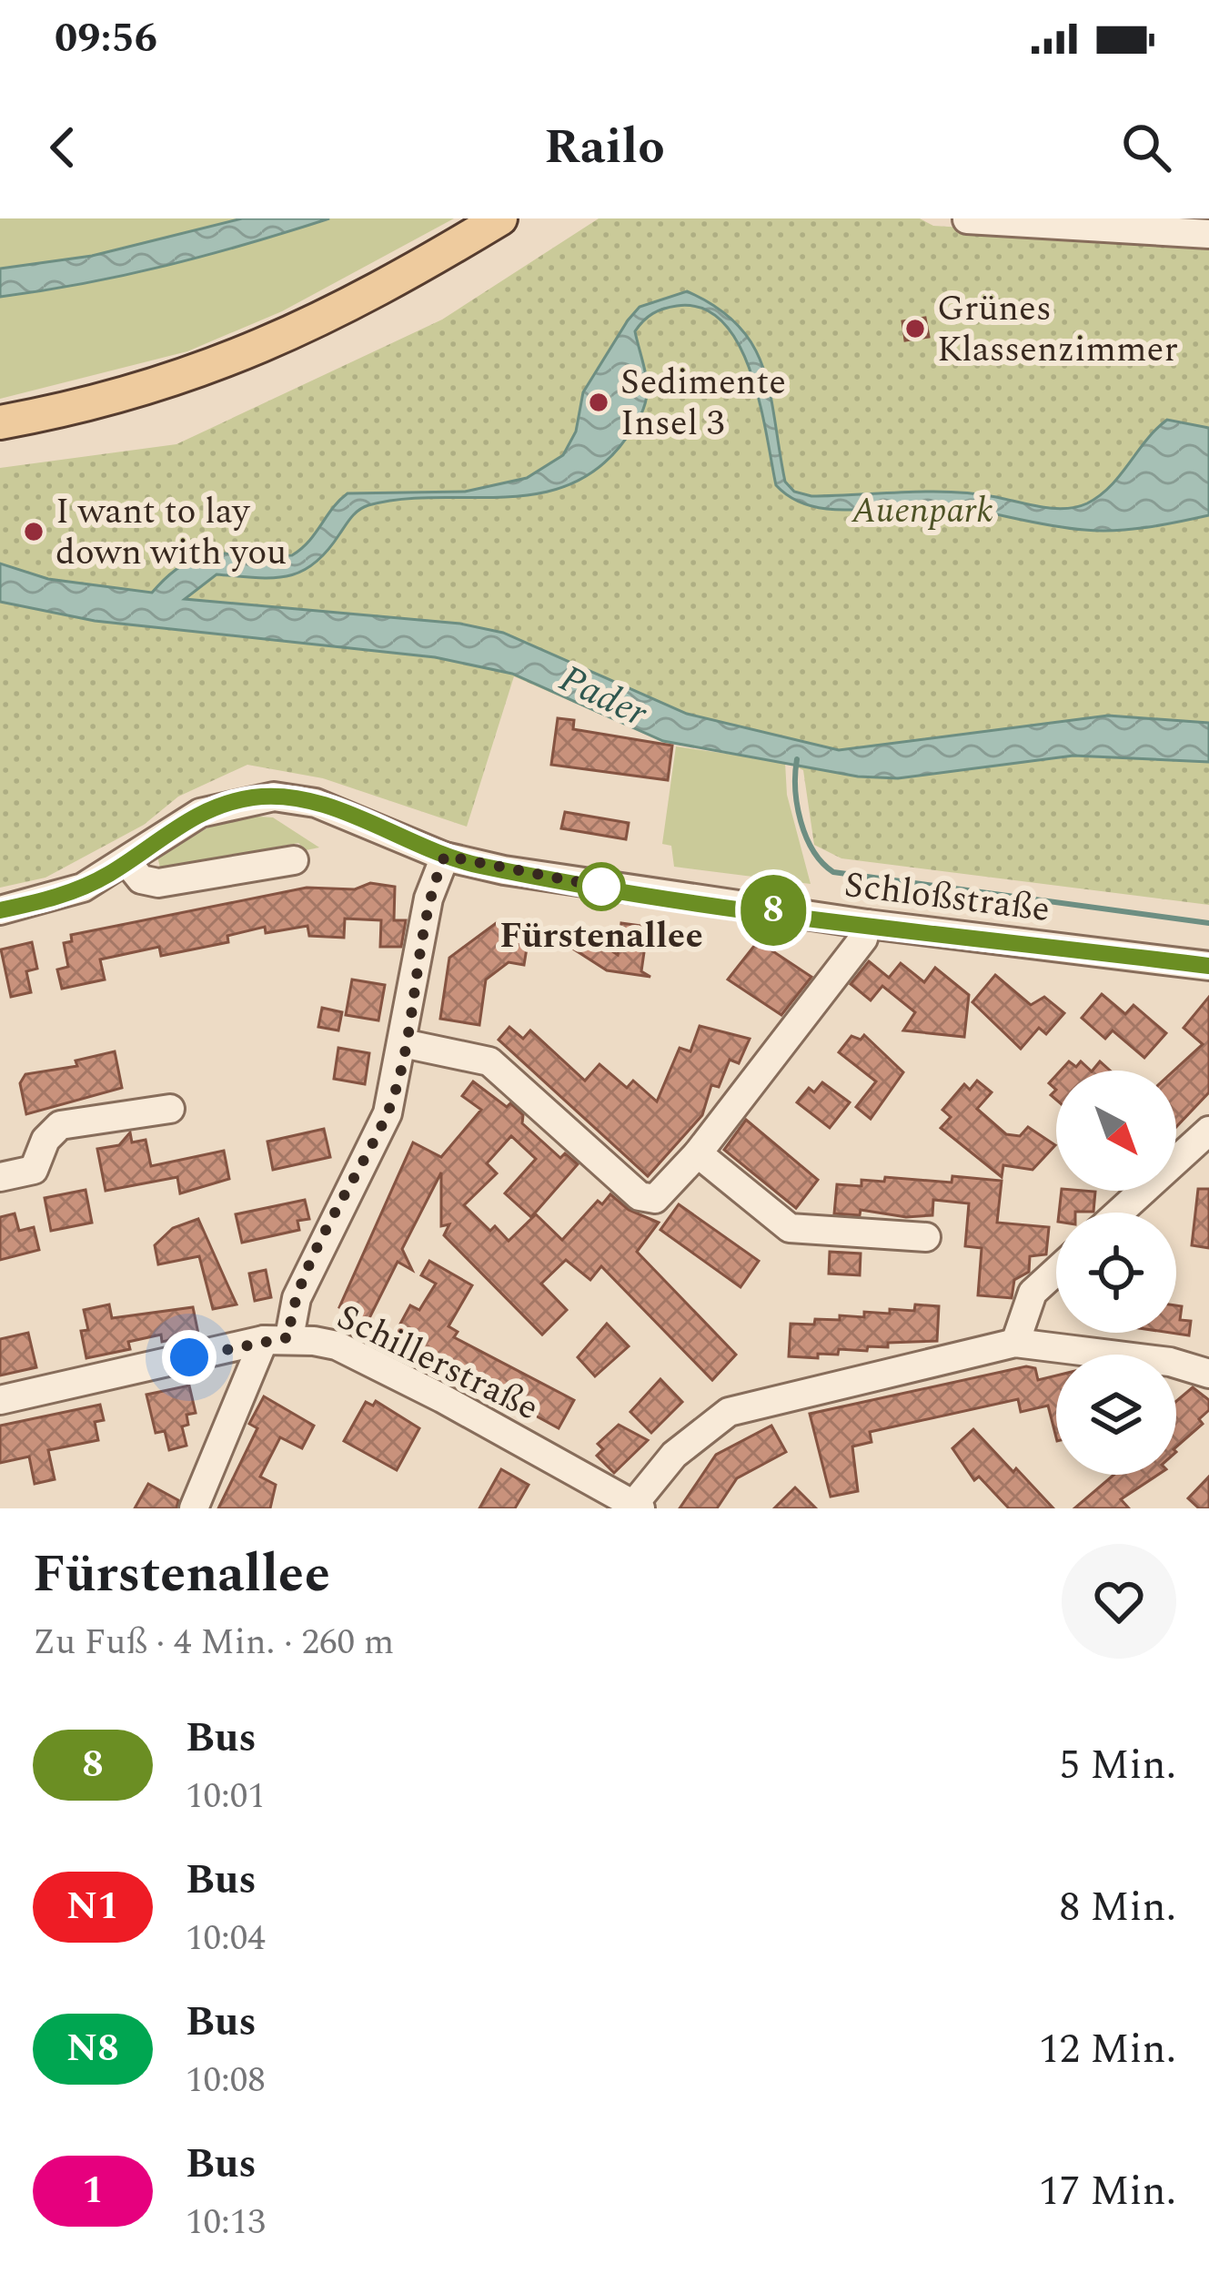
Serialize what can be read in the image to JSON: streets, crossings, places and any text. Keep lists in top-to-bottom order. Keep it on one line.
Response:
{"streets":{"street":["Schloßstraße","Schillerstraße"]},"water":["Pader"],"parks":["Auenpark"],"places":["Grünes Klassenzimmer","Sedimente Insel 3","I want to lay down with you","Fürstenallee"],"lines":["bus line 8"],"north":"bottom right","page":{"status":"09:56","header":"Railo","on_map":"8","heading":["Fürstenallee","Zu Fuß · 4 Min. · 260 m"],"list":[{"mark":"8","name":"Bus","note":"10:01","value":"5 Min."},{"mark":"N1","name":"Bus","note":"10:04","value":"8 Min."},{"mark":"N8","name":"Bus","note":"10:08","value":"12 Min."},{"mark":"1","name":"Bus","note":"10:13","value":"17 Min."}]}}
